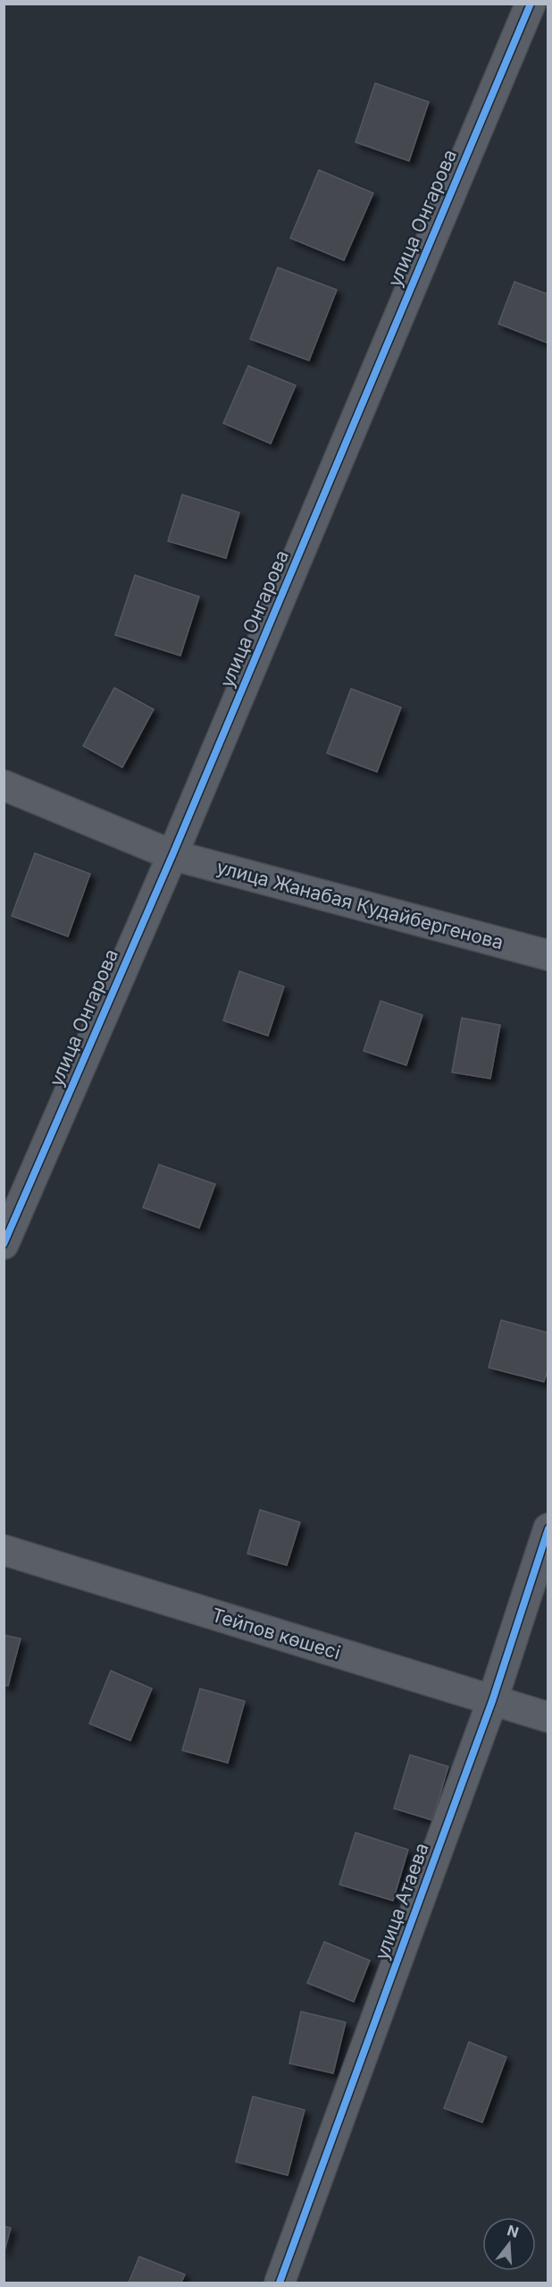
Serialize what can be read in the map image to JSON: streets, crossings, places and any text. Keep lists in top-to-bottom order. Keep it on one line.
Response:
{"streets":{"street":["улица Онгарова","улица Жанабая Кудайбергенова","Тейпов көшесі","улица Атаева"]},"crossings":[["улица Онгарова","улица Жанабая Кудайбергенова"],["Тейпов көшесі","улица Атаева"]],"north":"top"}
